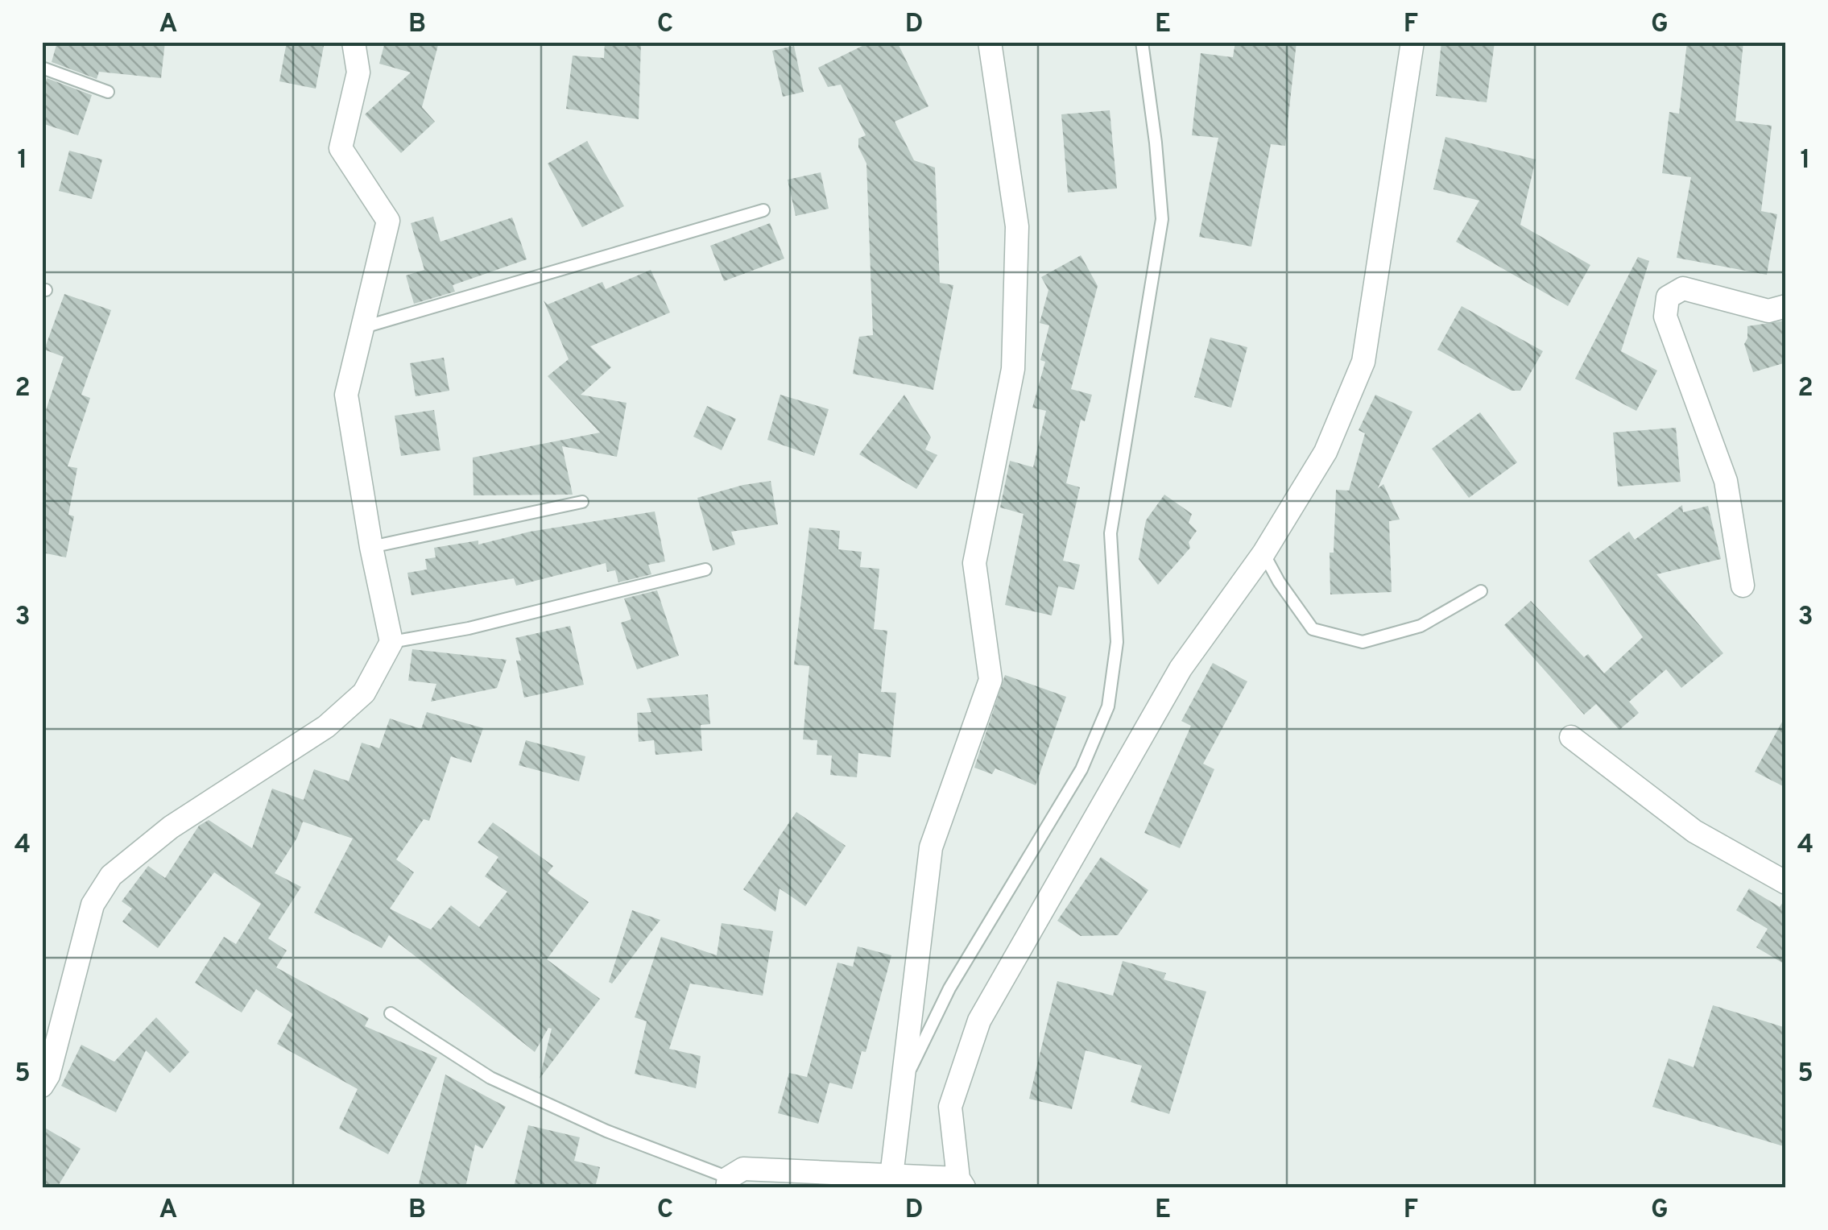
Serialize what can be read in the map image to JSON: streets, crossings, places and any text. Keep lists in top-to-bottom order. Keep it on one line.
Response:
{"grid":{"columns":["A","B","C","D","E","F","G"],"rows":["1","2","3","4","5"]}}
